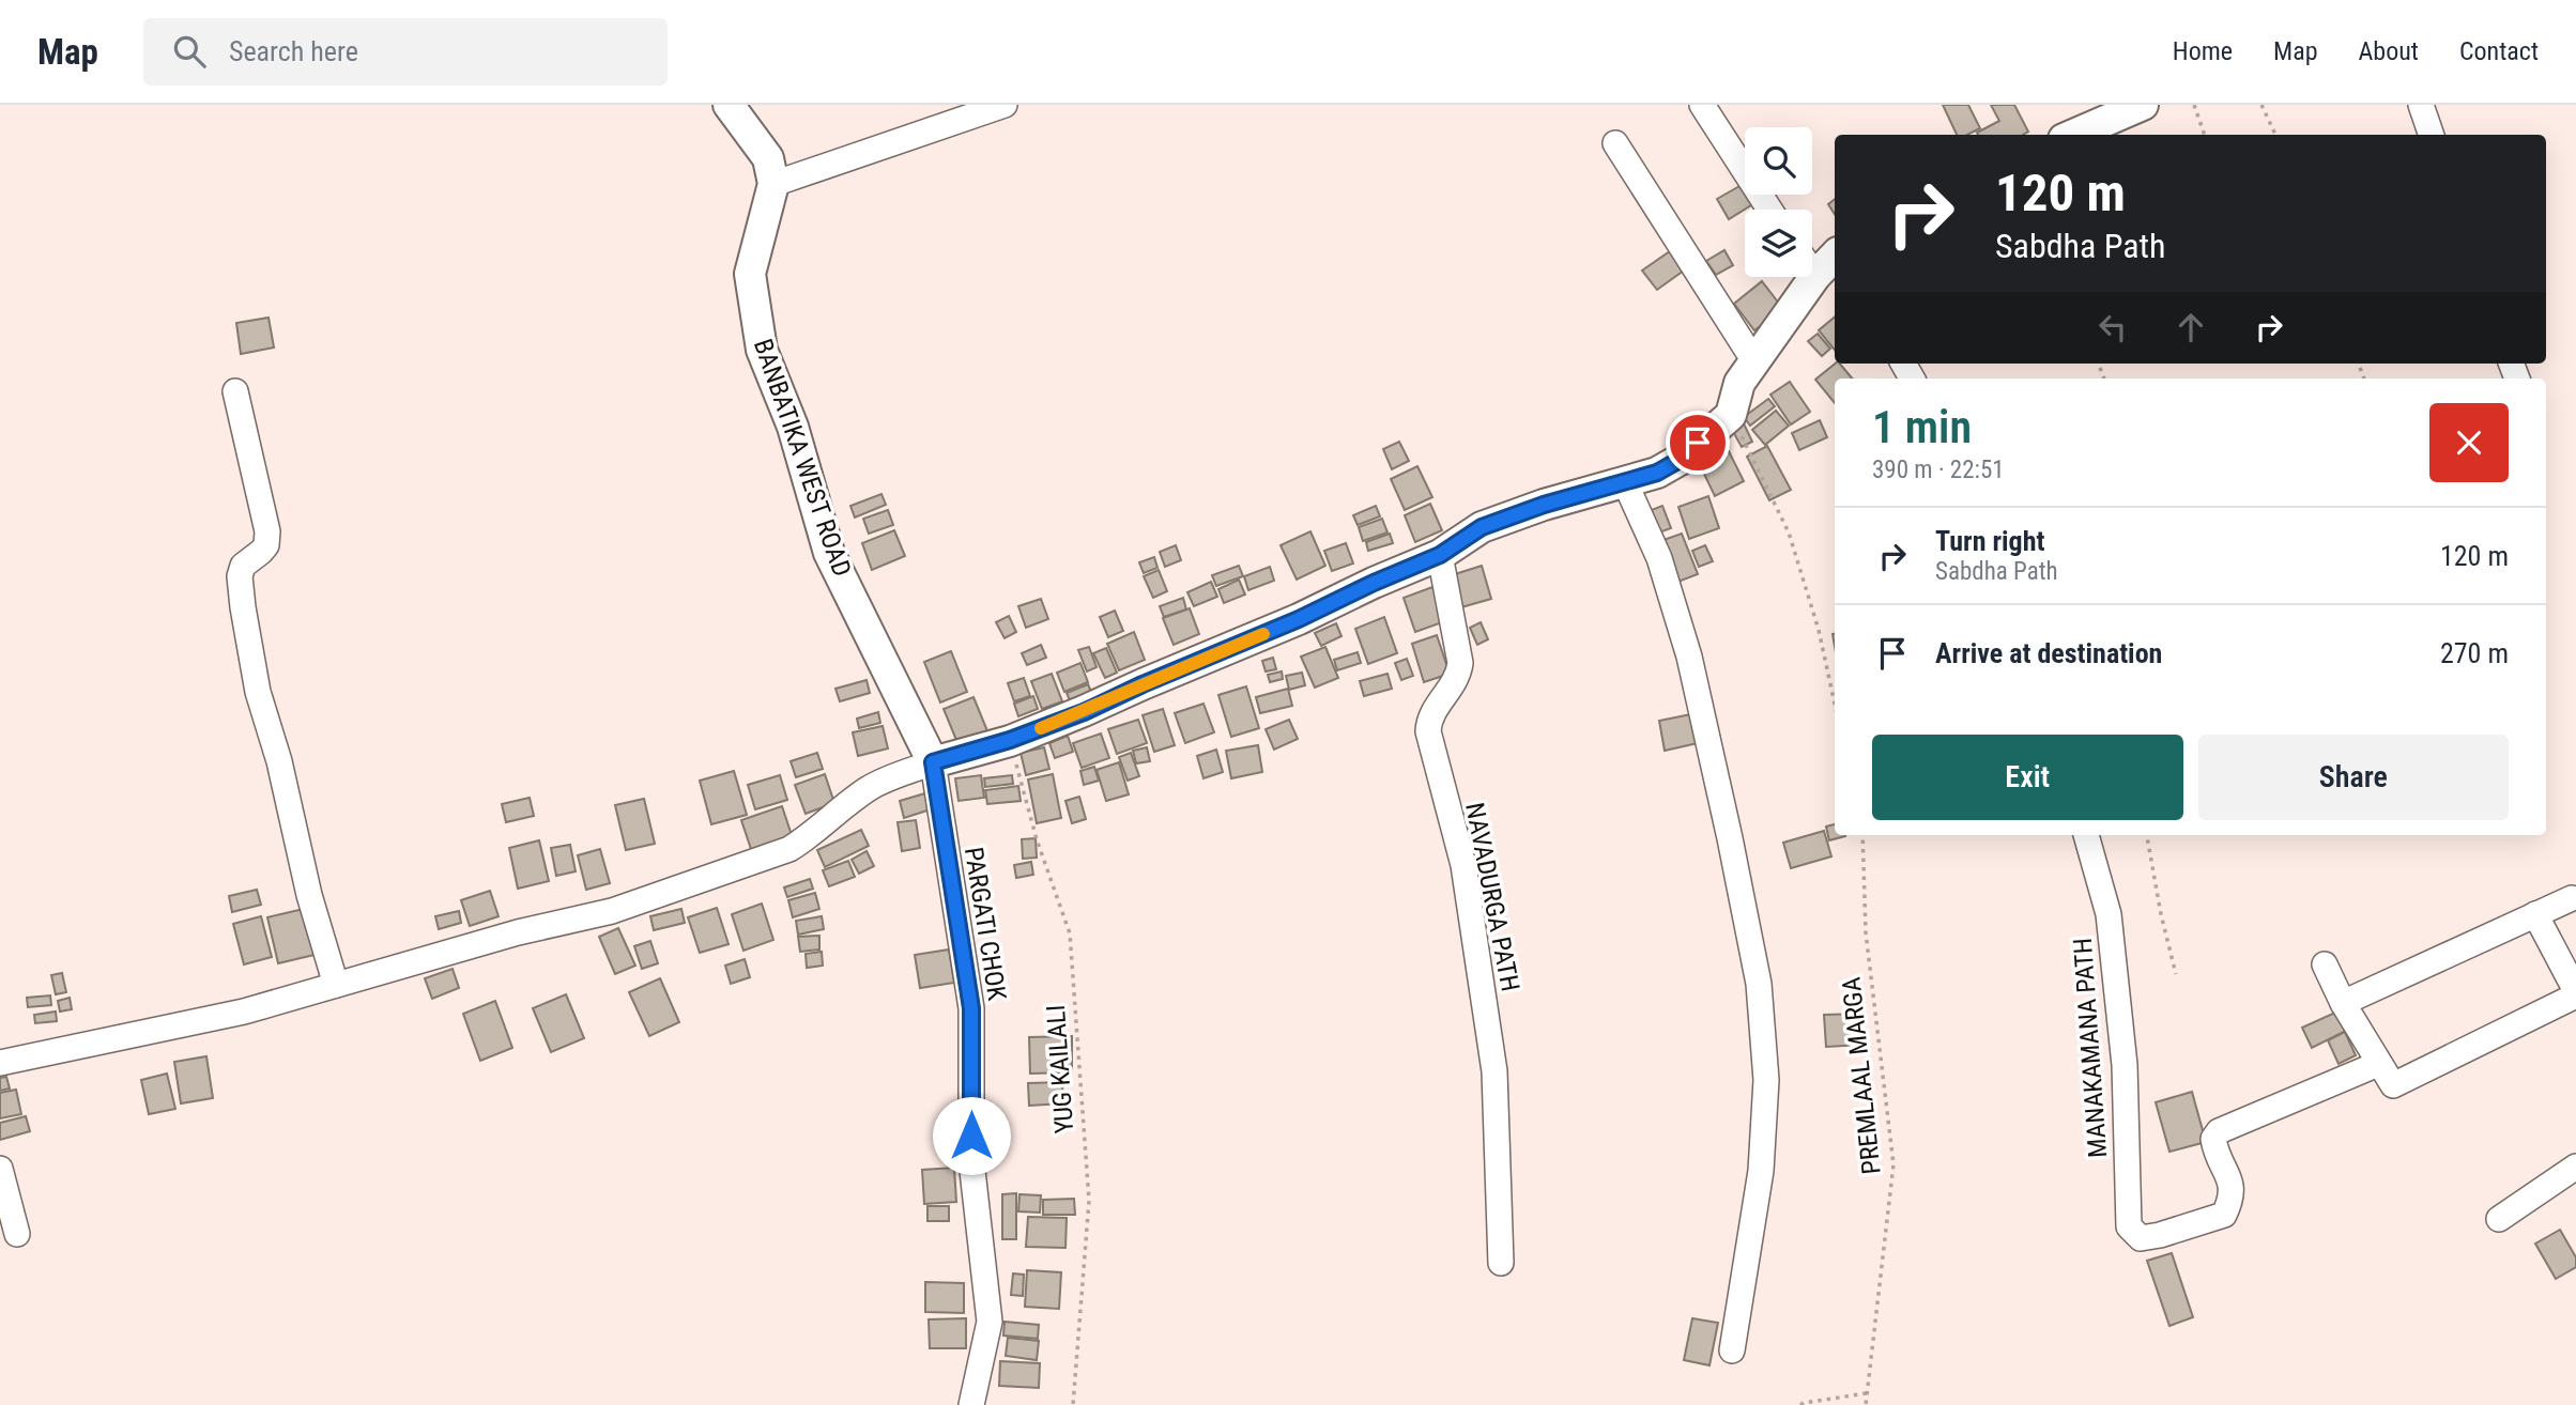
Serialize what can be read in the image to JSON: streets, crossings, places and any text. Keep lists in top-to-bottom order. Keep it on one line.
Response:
{"streets":{"street":["BANBATIKA WEST ROAD","NAVADURGA PATH","PARGATI CHOK","MANAKAMANA PATH"],"path":["YUG KAILALI","PREMLAAL MARGA"]},"crossings":[["BANBATIKA WEST ROAD","PARGATI CHOK"]],"page":{"header":"Map","search":"Search here","nav":["Home","Map","About","Contact"],"turn":["120 m","Sabdha Path"],"heading":["1 min","390 m · 22:51"],"list":[{"name":"Turn right","note":"Sabdha Path","value":"120 m"},{"name":"Arrive at destination","value":"270 m"}],"buttons":["Exit","Share"]}}
